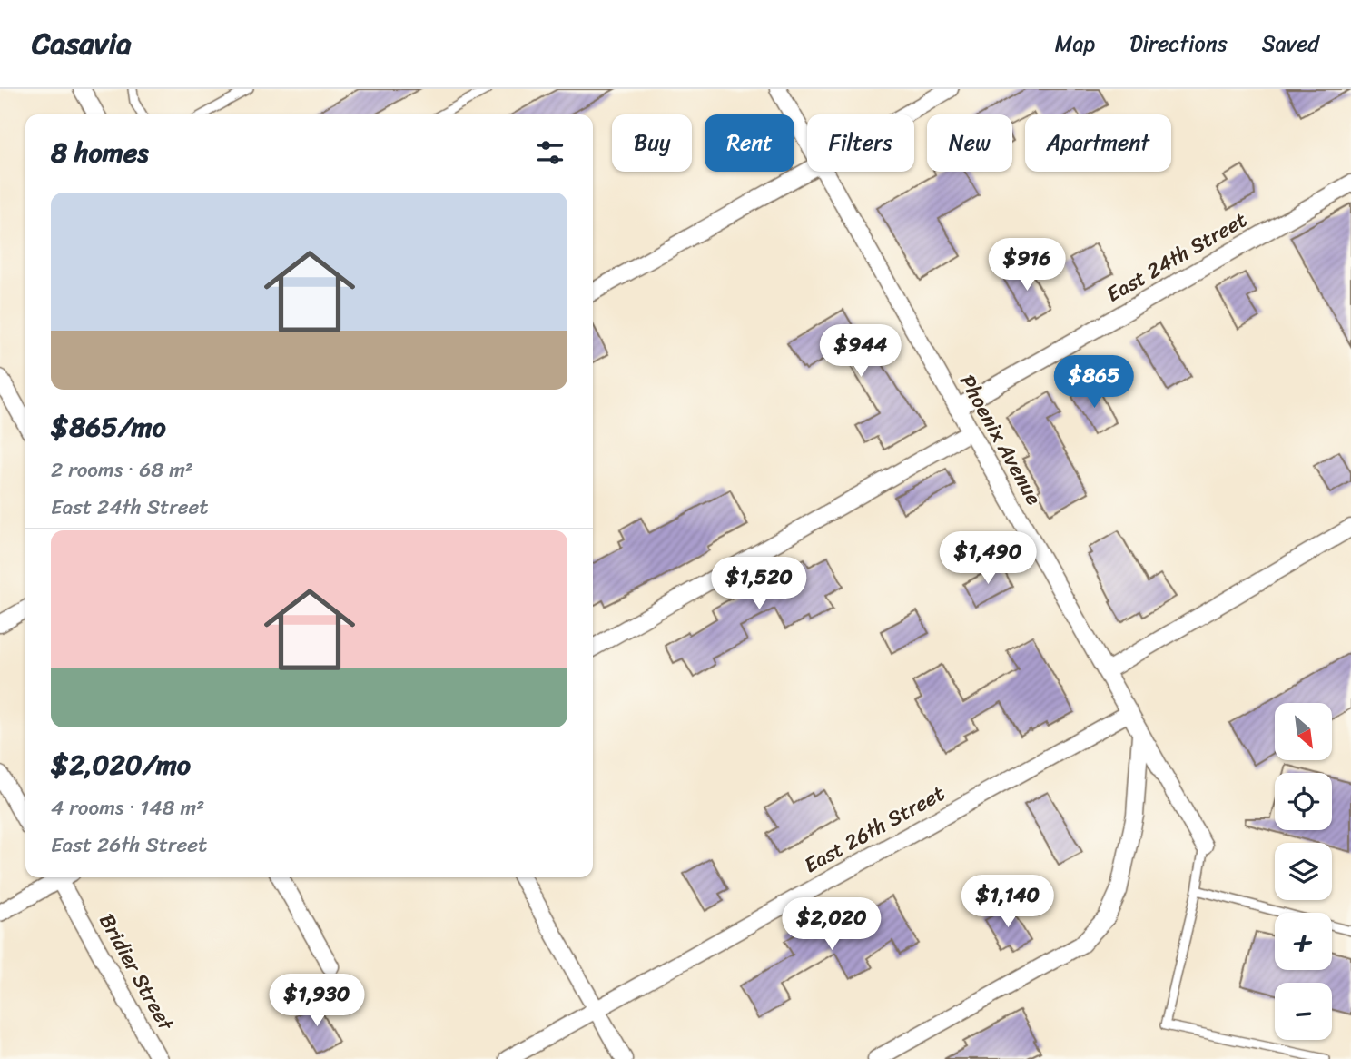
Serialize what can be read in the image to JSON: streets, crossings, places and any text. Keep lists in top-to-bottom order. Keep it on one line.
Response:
{"streets":{"street":["East 24th Street","Phoenix Avenue","East 26th Street","Bridier Street"]},"crossings":[["East 24th Street","Phoenix Avenue"],["Phoenix Avenue","East 26th Street"]],"north":"bottom right","page":{"header":"Casavia","nav":["Map","Directions","Saved"],"chip":["Buy","Rent","Filters","New","Apartment"],"heading":"8 homes","list":[{"name":"$865/mo","note":"2 rooms · 68 m² · East 24th Street"},{"name":"$2,020/mo","note":"4 rooms · 148 m² · East 26th Street"}],"price":["$916","$944","$865","$1,490","$1,520","$1,140","$2,020","$1,930"],"map_buttons":["+","−"]}}
